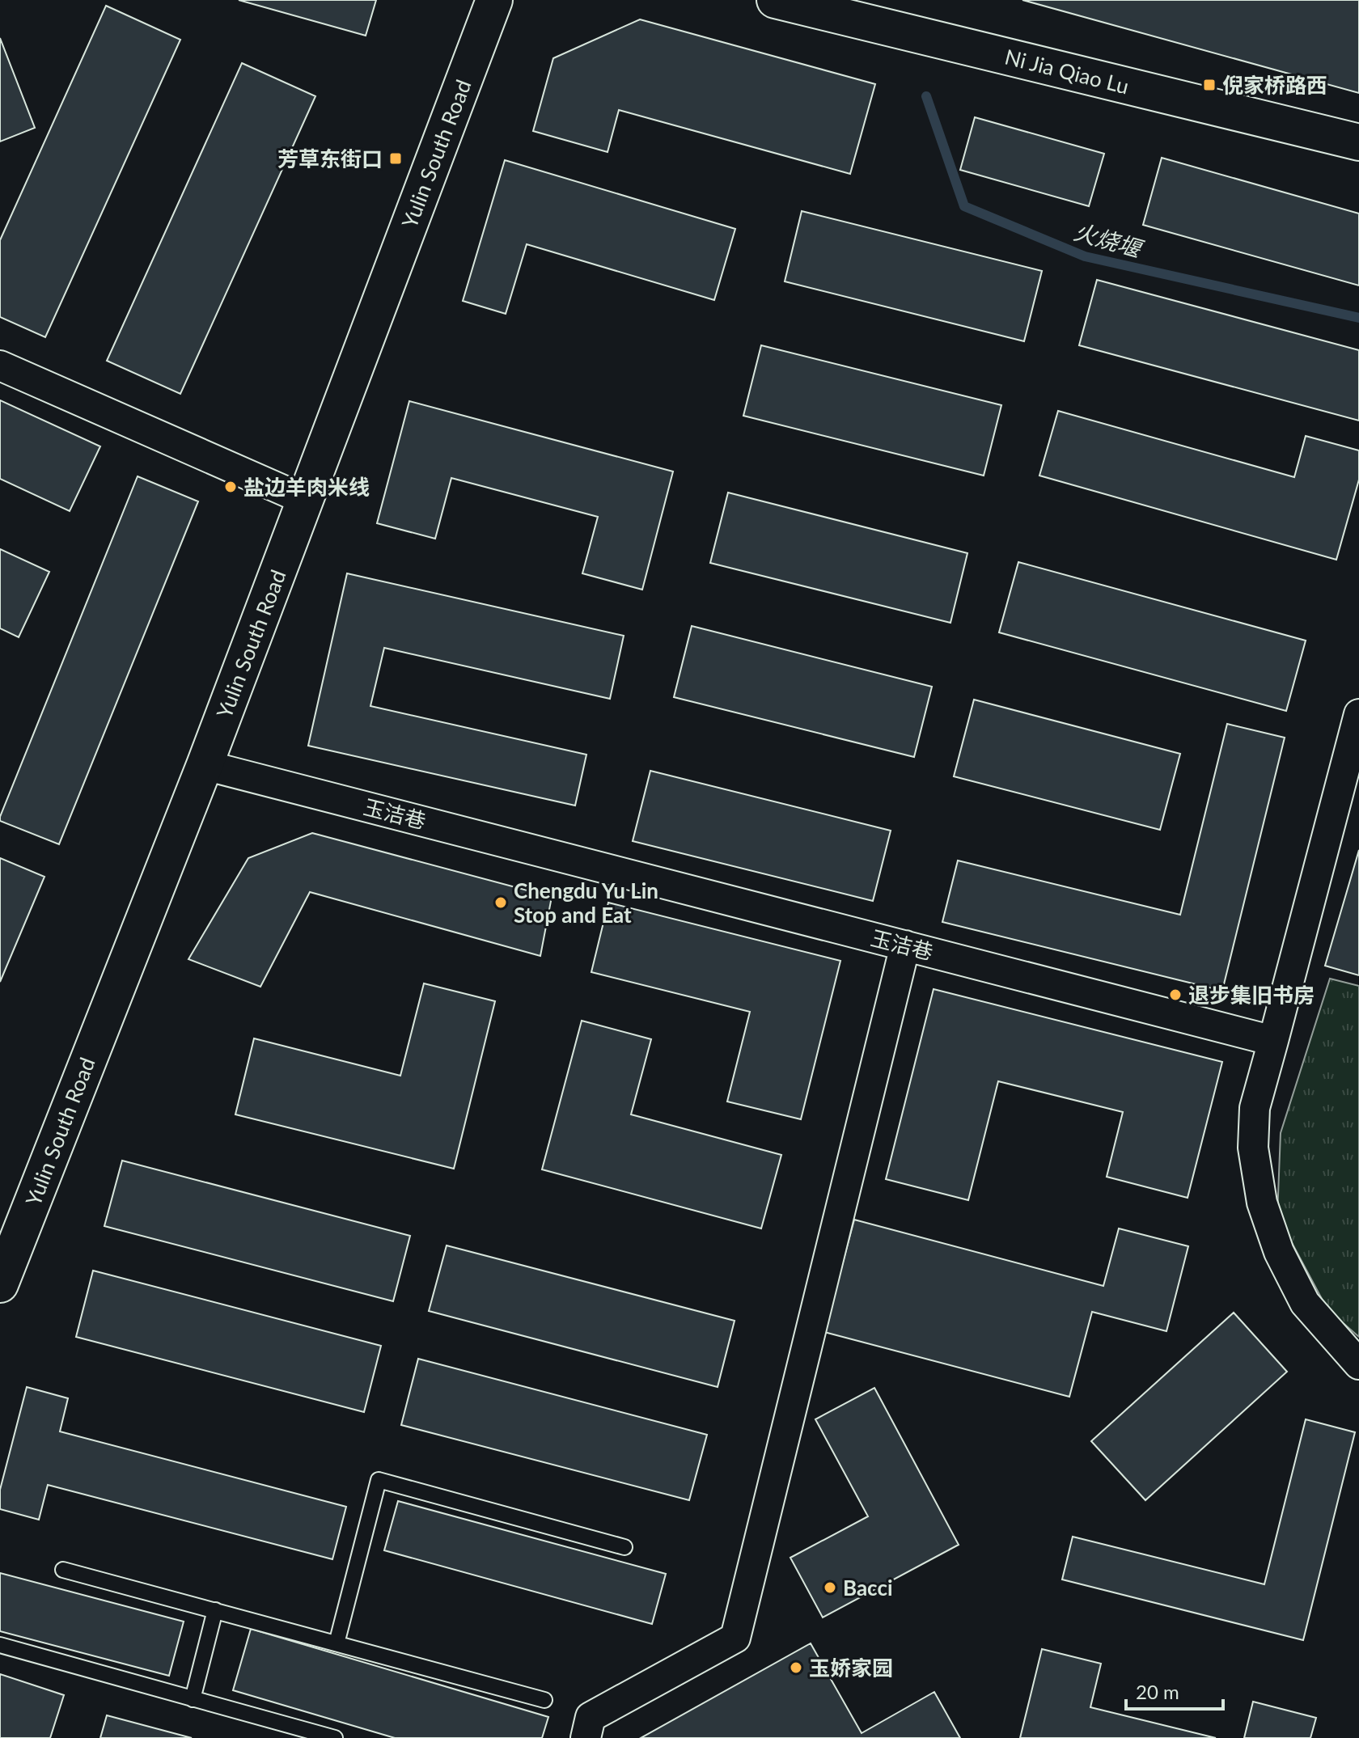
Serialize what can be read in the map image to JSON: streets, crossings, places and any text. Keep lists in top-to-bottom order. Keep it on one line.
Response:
{"streets":{"main road":["Ni Jia Qiao Lu","Yulin South Road"],"street":["玉洁巷"]},"crossings":[["Yulin South Road","玉洁巷"]],"water":["火烧堰"],"places":{"transit":["倪家桥路西","芳草东街口"],"other":["盐边羊肉米线","Chengdu Yu Lin Stop and Eat","退步集旧书房","Bacci","玉娇家园"]},"scale_bar":"20 m"}
